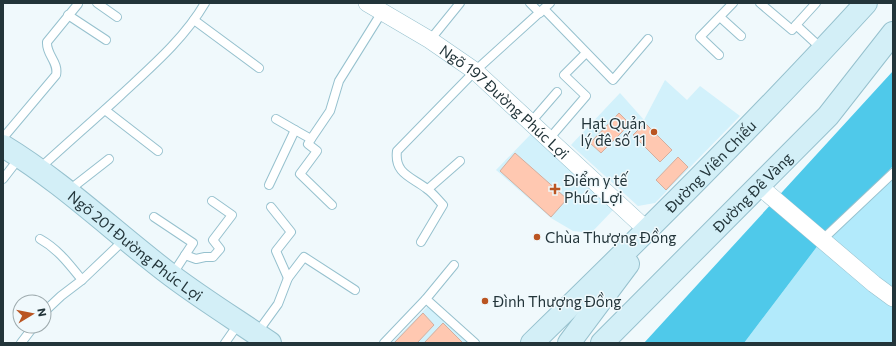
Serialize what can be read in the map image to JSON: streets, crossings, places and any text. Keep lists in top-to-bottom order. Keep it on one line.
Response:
{"streets":{"main road":["Đường Viên Chiếu","Đường Đê Vàng","Ngõ 201 Đường Phúc Lợi"],"street":["Ngõ 197 Đường Phúc Lợi"]},"crossings":[["Ngõ 197 Đường Phúc Lợi","Đường Viên Chiếu"]],"places":{"other":["Hạt Quản lý đê số 11","Chùa Thượng Đồng","Đình Thượng Đồng"],"health":["Điểm y tế Phúc Lợi"]},"north":"right"}
